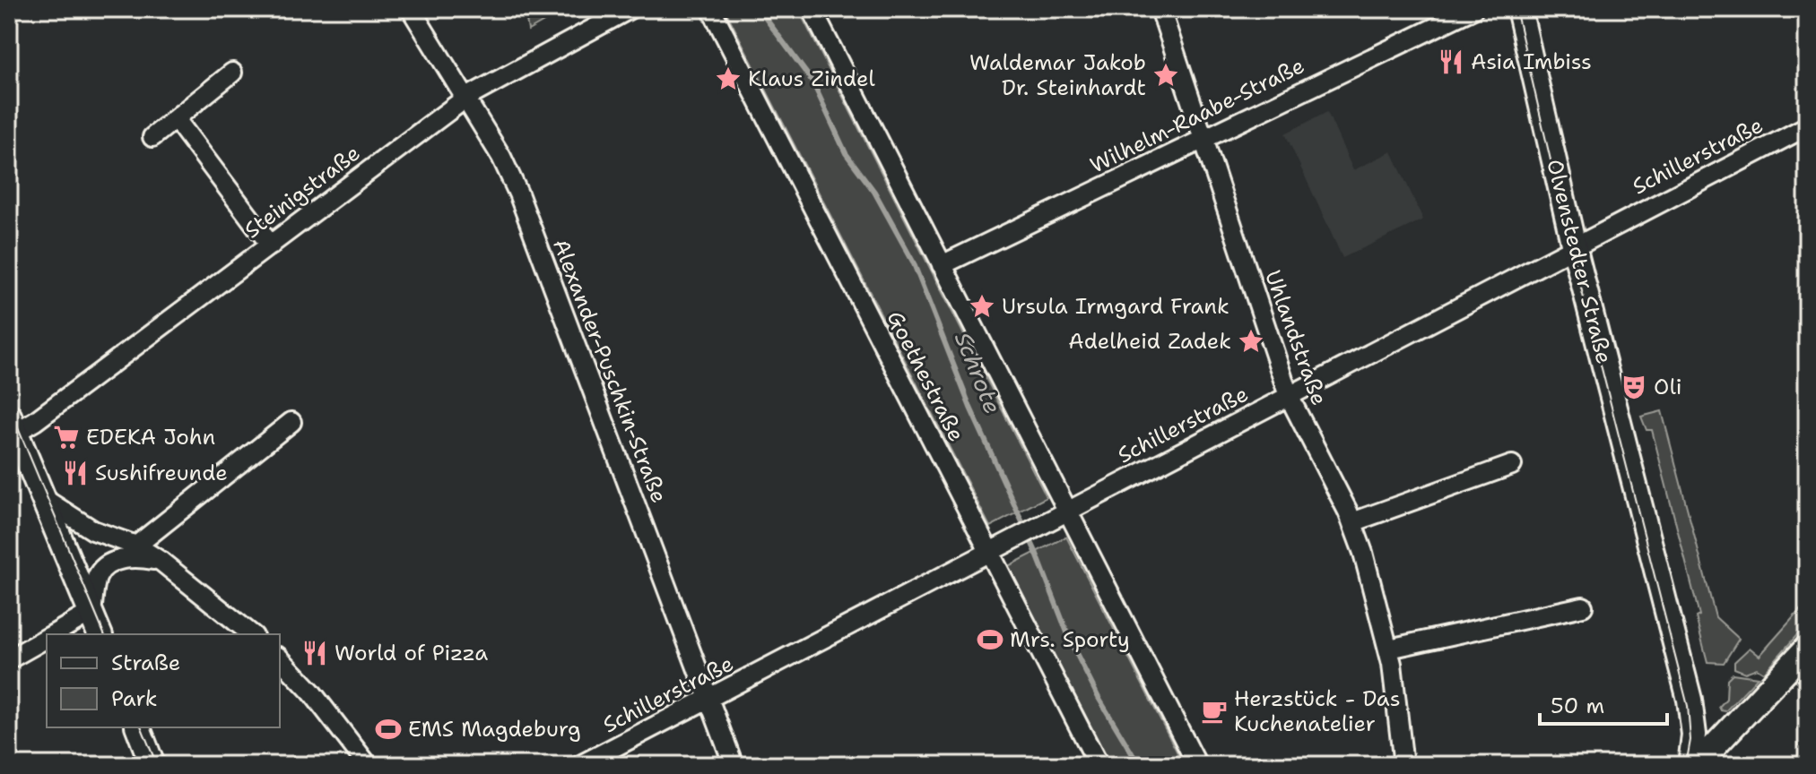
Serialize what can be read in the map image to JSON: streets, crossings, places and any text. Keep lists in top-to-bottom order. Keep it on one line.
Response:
{"streets":{"street":["Wilhelm-Raabe-Straße","Schillerstraße","Steinigstraße","Olvenstedter Straße","Uhlandstraße","Alexander-Puschkin-Straße","Goethestraße"]},"crossings":[["Wilhelm-Raabe-Straße","Uhlandstraße"],["Schillerstraße","Olvenstedter Straße"],["Schillerstraße","Uhlandstraße"],["Schillerstraße","Alexander-Puschkin-Straße"],["Schillerstraße","Goethestraße"],["Steinigstraße","Alexander-Puschkin-Straße"]],"water":["Schrote"],"places":{"restaurant":["Asia Imbiss","Sushifreunde","World of Pizza"],"place":["Waldemar Jakob Dr. Steinhardt","Klaus Zindel","Ursula Irmgard Frank","Adelheid Zadek"],"theatre":["Oli"],"supermarket":["EDEKA John"],"sports":["Mrs. Sporty","EMS Magdeburg"],"cafe":["Herzstück - Das Kuchenatelier"]},"legend":["Straße","Park"],"scale_bar":"50 m"}
